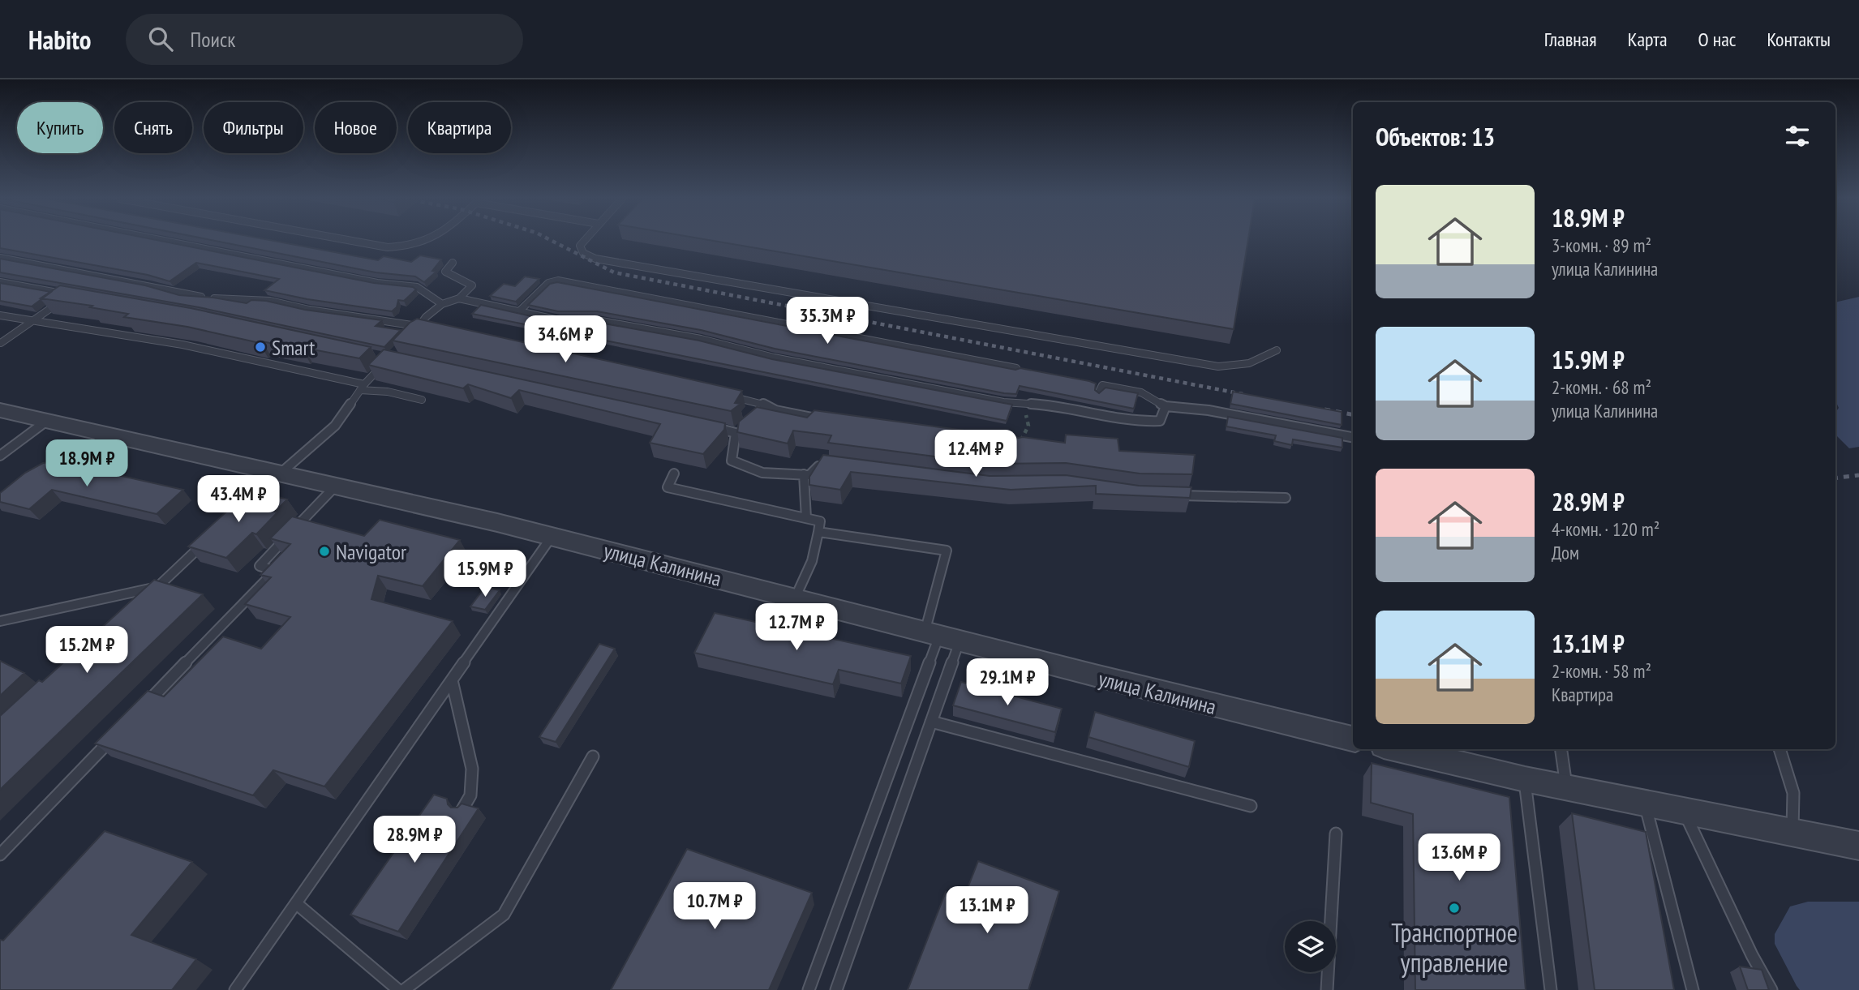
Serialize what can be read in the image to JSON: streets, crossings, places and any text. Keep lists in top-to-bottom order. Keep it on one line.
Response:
{"streets":{"street":["улица Калинина"]},"places":["Smart","Navigator","Транспортное управление"],"page":{"header":"Habito","search":"Поиск","nav":["Главная","Карта","О нас","Контакты"],"chip":["Купить","Снять","Фильтры","Новое","Квартира"],"heading":"Объектов: 13","list":[{"name":"18.9M ₽","note":"3-комн. · 89 m² · улица Калинина"},{"name":"15.9M ₽","note":"2-комн. · 68 m² · улица Калинина"},{"name":"28.9M ₽","note":"4-комн. · 120 m² · Дом"},{"name":"13.1M ₽","note":"2-комн. · 58 m² · Квартира"}],"price":["35.3M ₽","34.6M ₽","12.4M ₽","18.9M ₽","43.4M ₽","15.9M ₽","12.7M ₽","15.2M ₽","29.1M ₽","28.9M ₽","13.6M ₽","10.7M ₽","13.1M ₽"]}}
